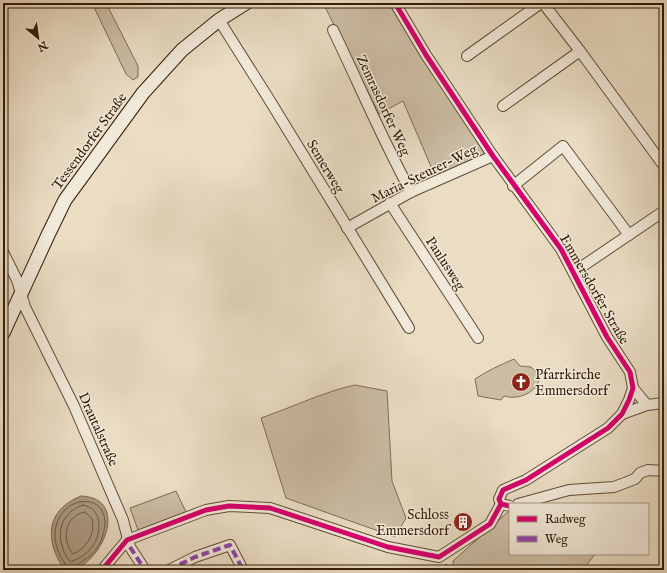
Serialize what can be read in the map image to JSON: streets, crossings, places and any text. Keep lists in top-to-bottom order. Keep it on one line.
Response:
{"streets":{"street":["Zemrasdorfer Weg","Tessendorfer Straße","Semerweg","Maria-Steurer-Weg","Paulusweg","Emmersdorfer Straße","Drautalstraße"]},"crossings":[["Zemrasdorfer Weg","Maria-Steurer-Weg"],["Tessendorfer Straße","Semerweg"],["Tessendorfer Straße","Drautalstraße"],["Semerweg","Maria-Steurer-Weg"],["Maria-Steurer-Weg","Paulusweg"],["Maria-Steurer-Weg","Emmersdorfer Straße"]],"places":{"church":["Pfarrkirche Emmersdorf"],"building":["Schloss Emmersdorf"]},"legend":["Radweg","Weg"],"north":"bottom right"}
